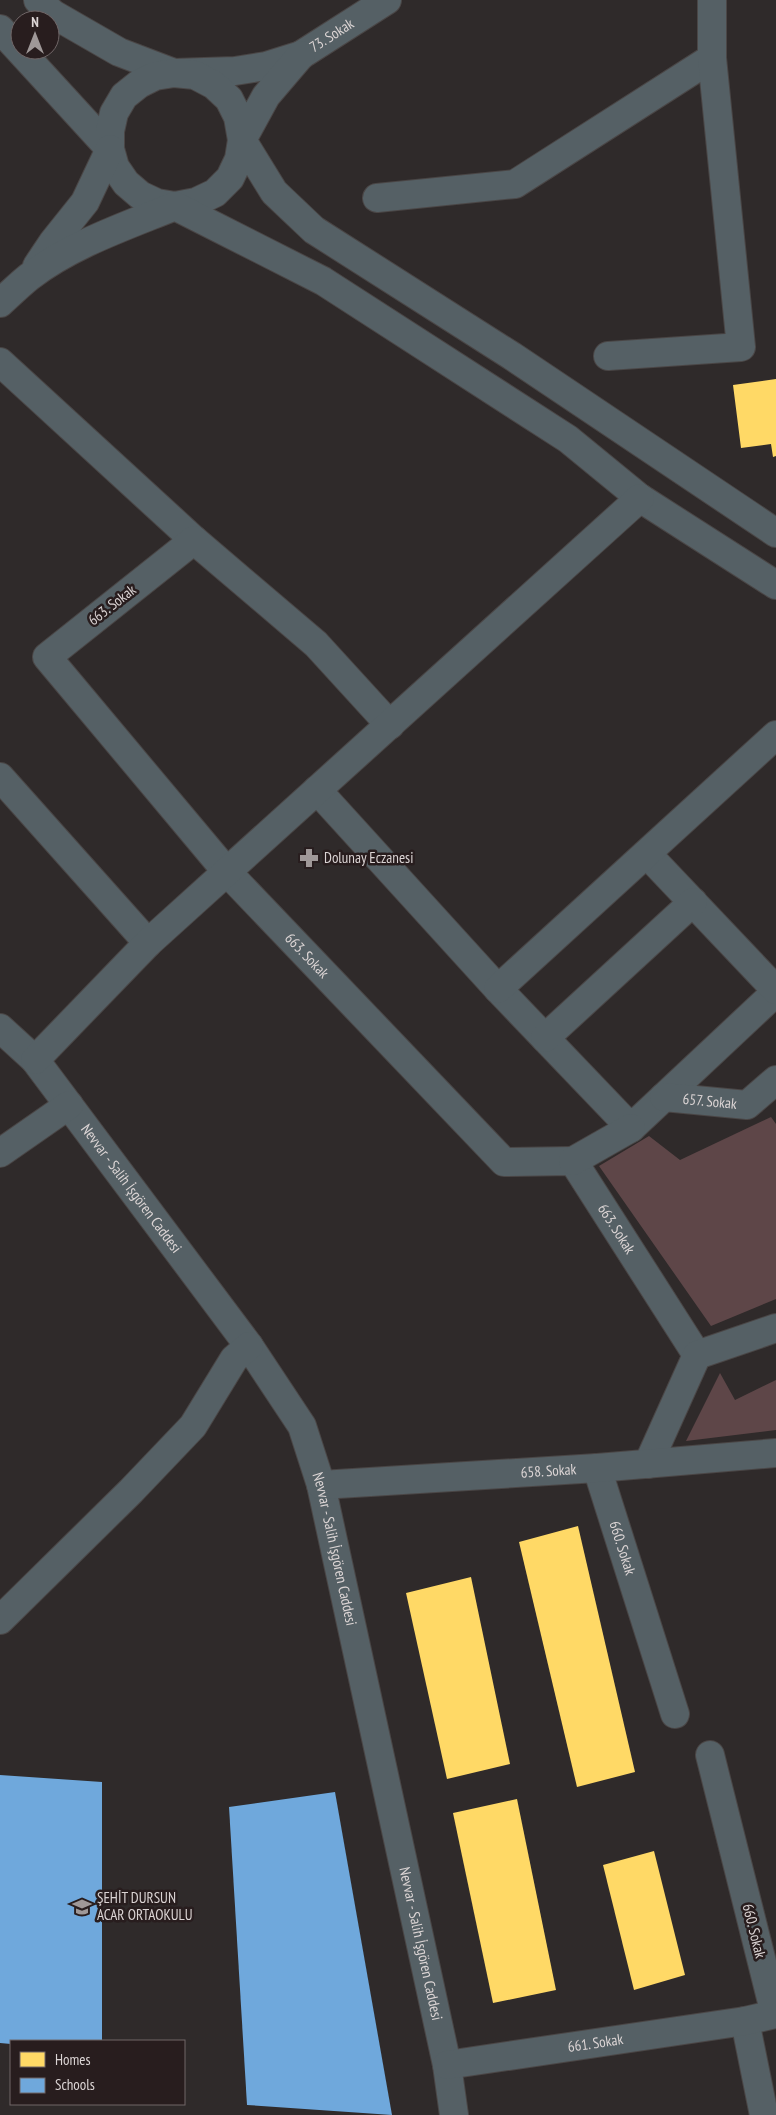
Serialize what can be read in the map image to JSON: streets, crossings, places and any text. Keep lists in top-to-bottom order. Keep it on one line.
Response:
{"streets":{"street":["73. Sokak","663. Sokak","657. Sokak","Nevvar - Salih İşgören Caddesi","658. Sokak","660. Sokak","661. Sokak"]},"crossings":[["Nevvar - Salih İşgören Caddesi","658. Sokak"],["Nevvar - Salih İşgören Caddesi","661. Sokak"],["658. Sokak","660. Sokak"],["660. Sokak","661. Sokak"]],"places":{"pharmacy":["Dolunay Eczanesi"],"school or university":["ŞEHİT DURSUN ACAR ORTAOKULU"]},"legend":["Homes","Schools"],"north":"top"}
